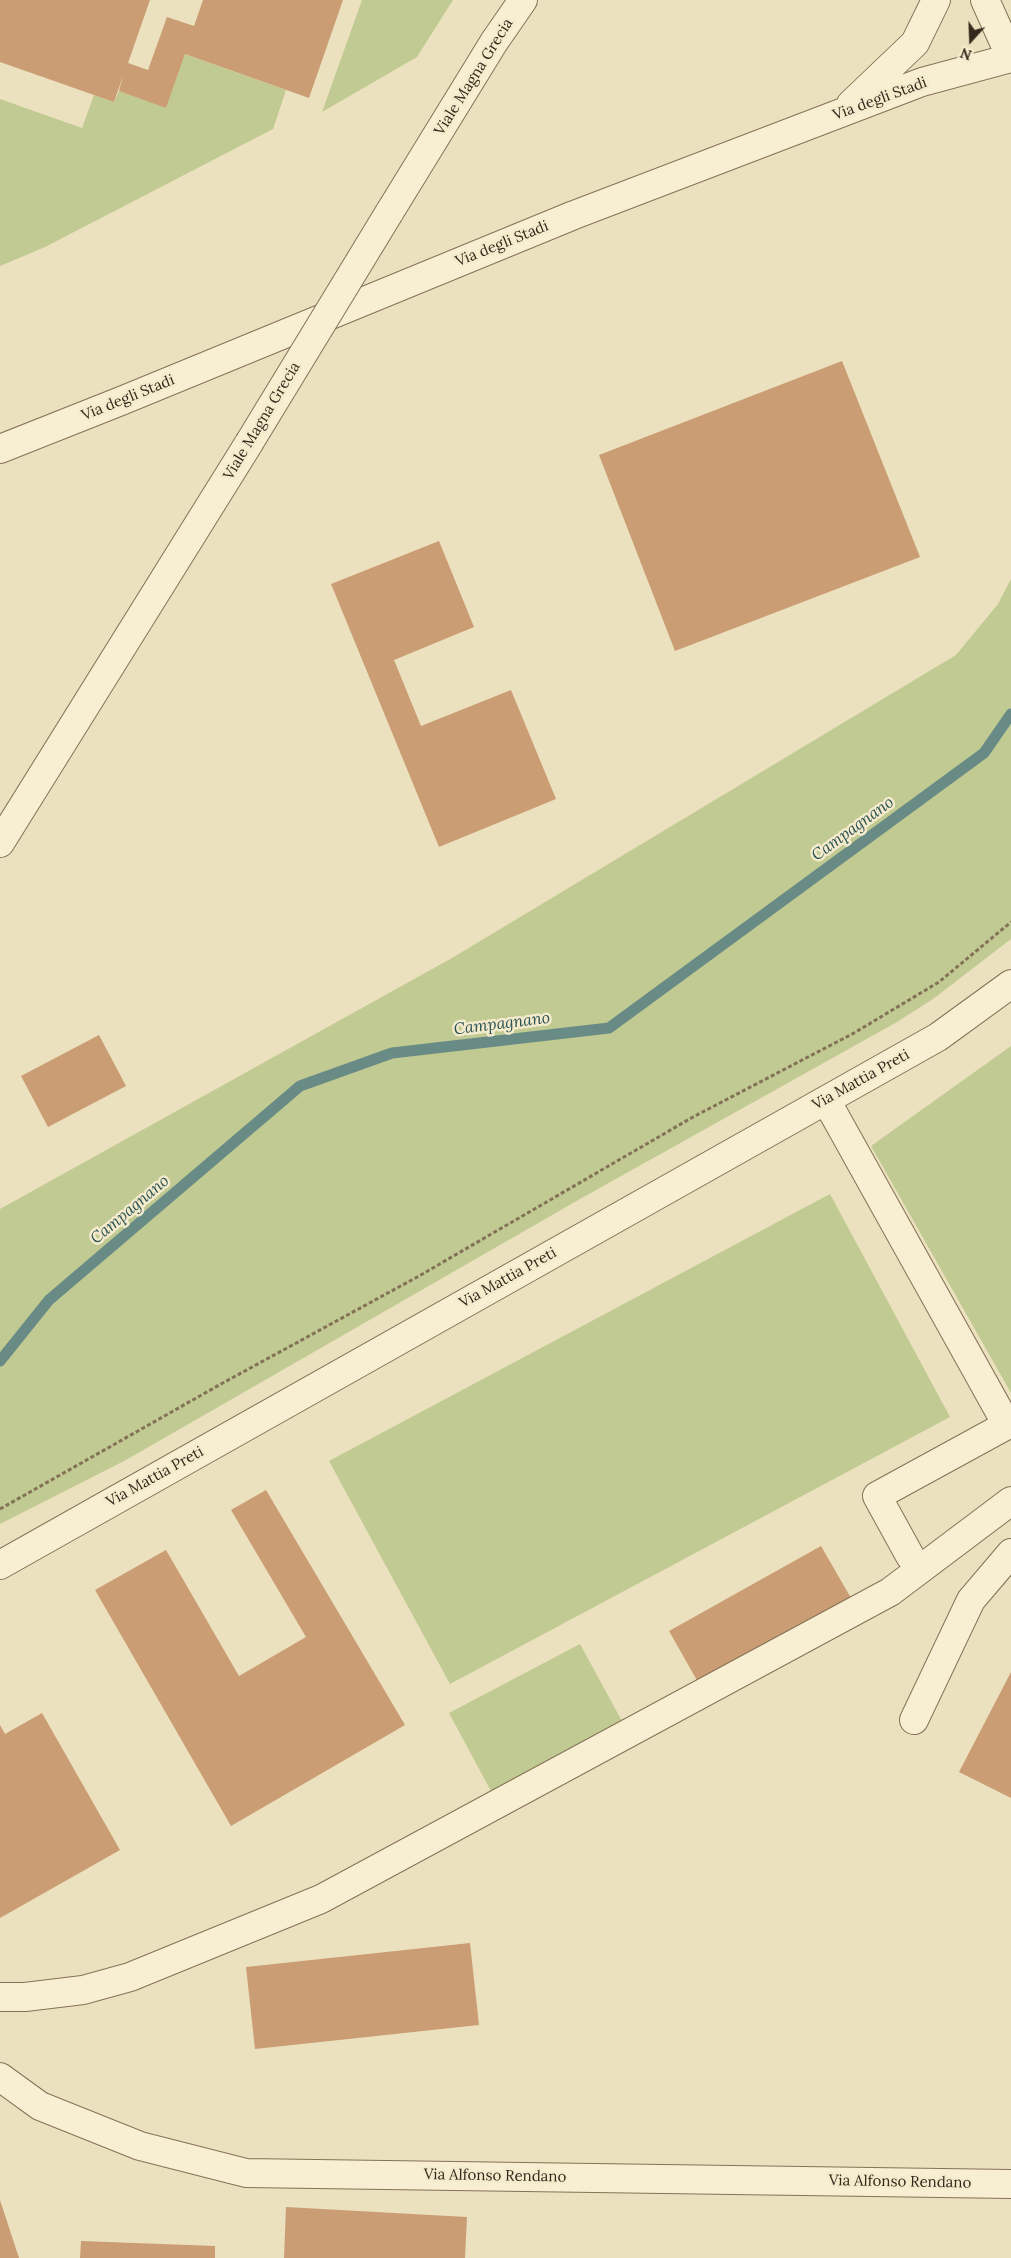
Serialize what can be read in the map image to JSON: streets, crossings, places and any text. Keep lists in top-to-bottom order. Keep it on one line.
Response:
{"streets":{"street":["Viale Magna Grecia","Via degli Stadi","Via Mattia Preti","Via Alfonso Rendano"]},"water":["Campagnano"],"north":"bottom"}
